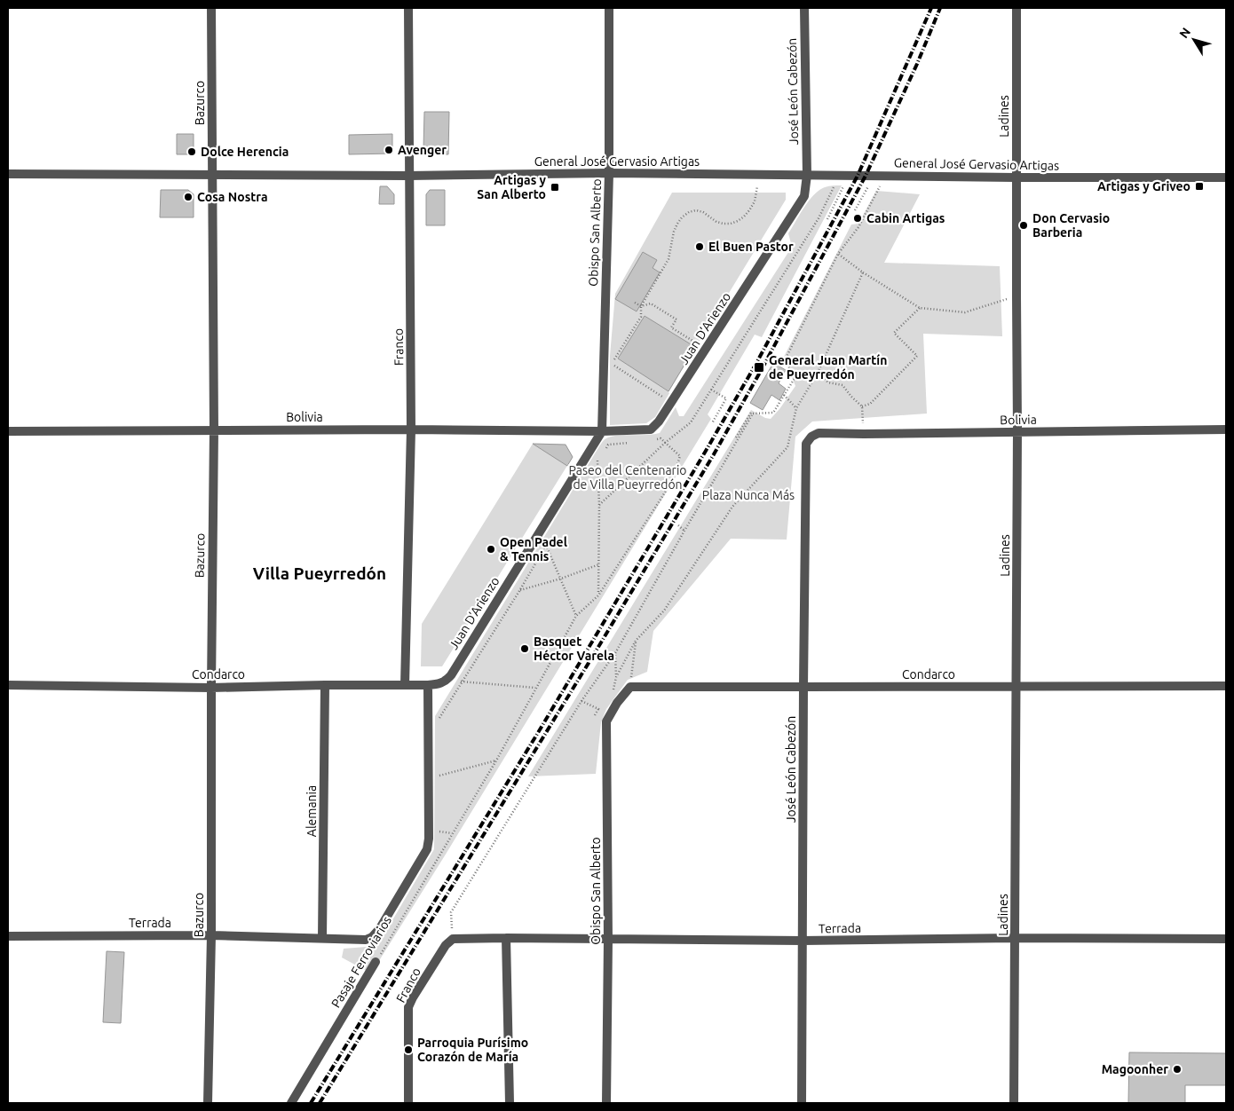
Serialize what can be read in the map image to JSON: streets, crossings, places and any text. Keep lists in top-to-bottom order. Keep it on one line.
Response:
{"streets":{"street":["José León Cabezón","Bazurco","Ladines","General José Gervasio Artigas","Obispo San Alberto","Juan D’Arienzo","Franco","Bolivia","Condarco","Alemania","Terrada","Pasaje Ferroviarios"]},"crossings":[["José León Cabezón","General José Gervasio Artigas"],["José León Cabezón","Juan D’Arienzo"],["José León Cabezón","Bolivia"],["José León Cabezón","Condarco"],["José León Cabezón","Terrada"],["Bazurco","General José Gervasio Artigas"],["Bazurco","Bolivia"],["Bazurco","Condarco"],["Bazurco","Terrada"],["Ladines","General José Gervasio Artigas"],["Ladines","Bolivia"],["Ladines","Condarco"],["Ladines","Terrada"],["General José Gervasio Artigas","Obispo San Alberto"],["General José Gervasio Artigas","Juan D’Arienzo"],["General José Gervasio Artigas","Franco"],["Obispo San Alberto","Juan D’Arienzo"],["Obispo San Alberto","Bolivia"],["Obispo San Alberto","Terrada"],["Juan D’Arienzo","Bolivia"],["Franco","Bolivia"],["Franco","Condarco"],["Franco","Terrada"],["Condarco","Alemania"],["Condarco","Terrada"],["Alemania","Terrada"]],"districts":["Villa Pueyrredón"],"parks":["Paseo del Centenario de Villa Pueyrredón","Plaza Nunca Más"],"places":{"other":["Avenger","Dolce Herencia","Cosa Nostra","Cabin Artigas","Don Cervasio Barberia","El Buen Pastor","Open Padel & Tennis","Basquet Héctor Varela","Parroquia Purísimo Corazón de María","Magoonher"],"transit":["Artigas y Griveo","Artigas y San Alberto","General Juan Martín de Pueyrredón"]},"north":"top left"}
